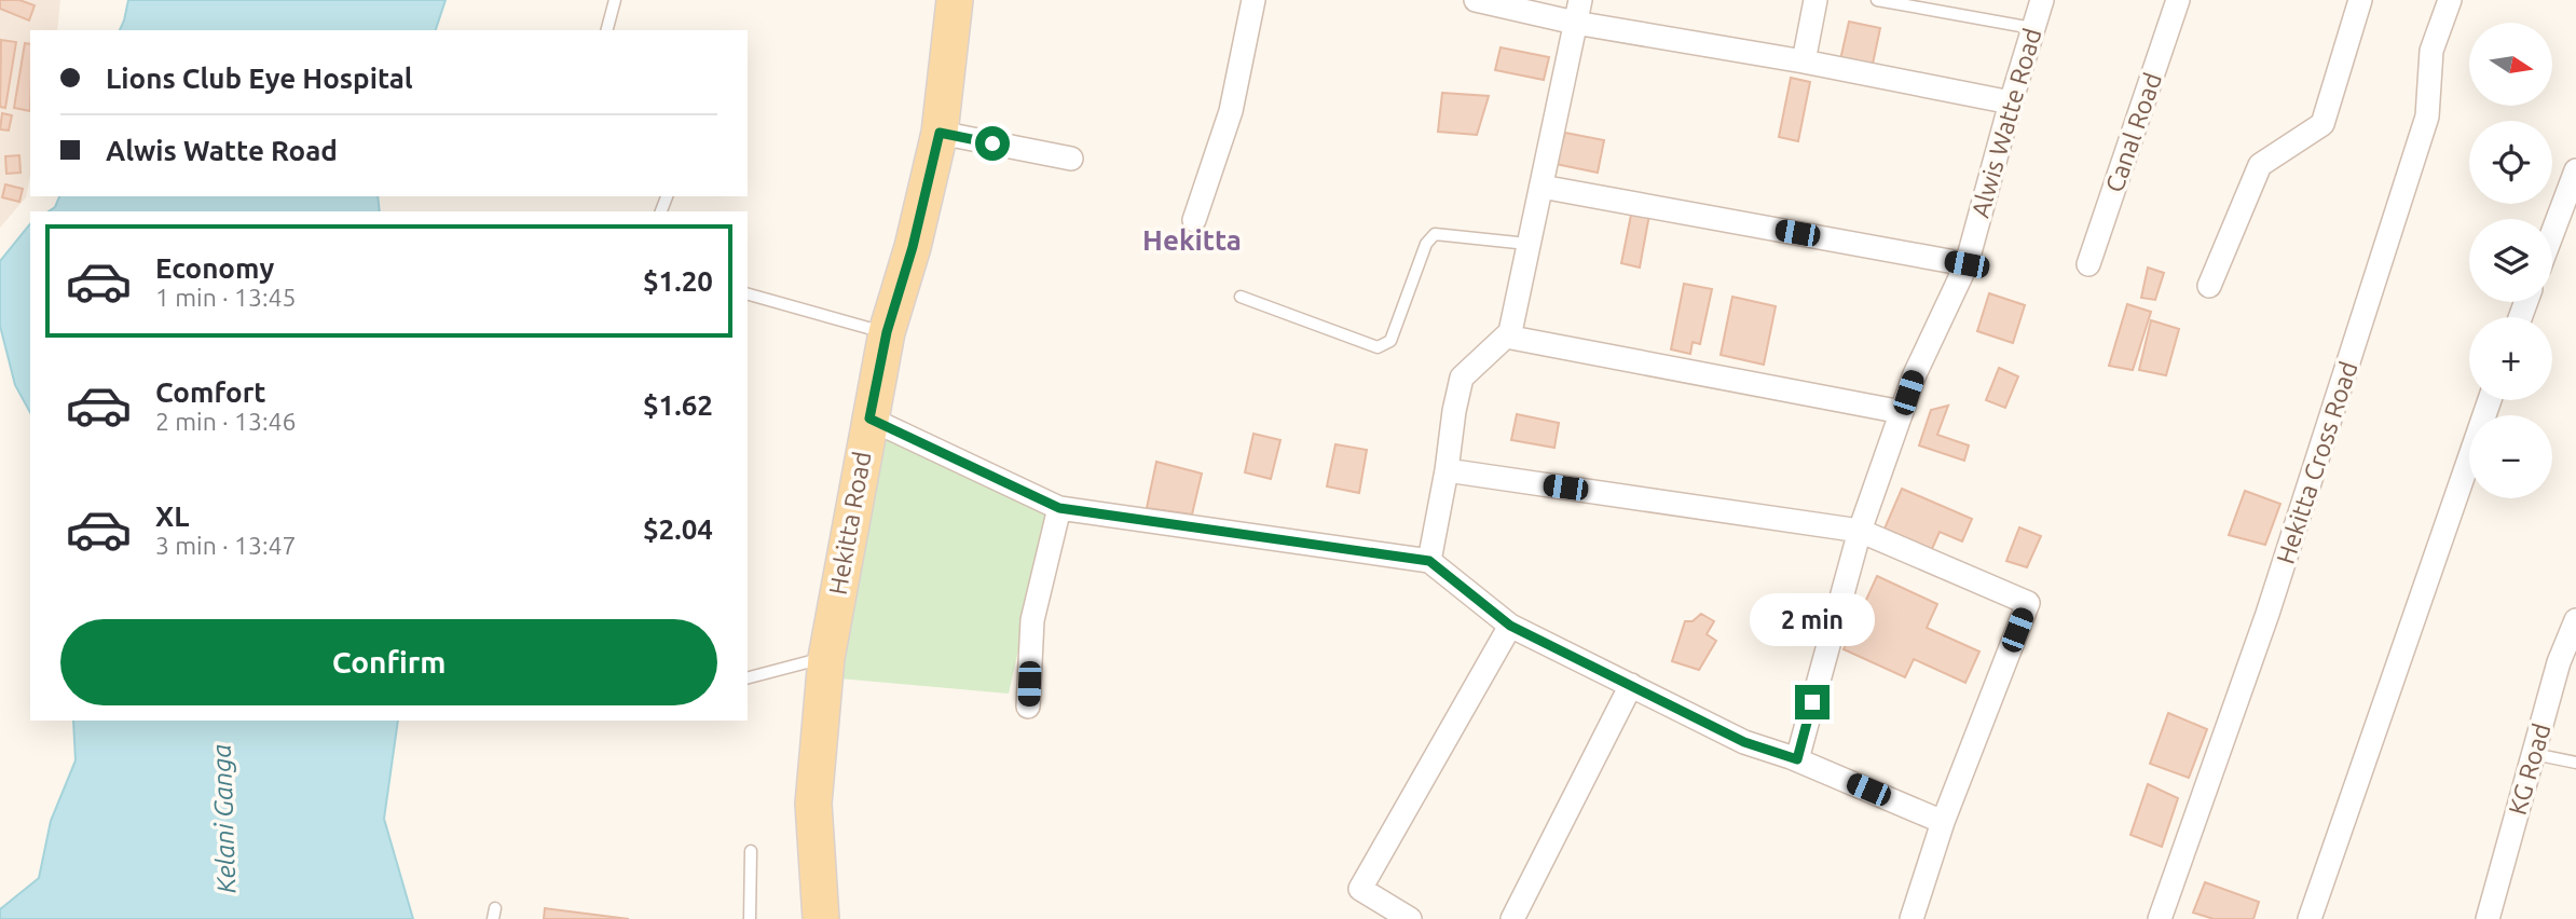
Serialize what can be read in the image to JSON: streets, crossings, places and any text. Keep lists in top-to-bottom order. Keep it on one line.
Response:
{"streets":{"main road":["Hekitta Road"],"street":["Alwis Watte Road","Canal Road","Hekitta Cross Road","KG Road"]},"districts":["Hekitta"],"water":["Kelani Ganga"],"north":"right","page":{"map_buttons":["+","−"],"banner":["Lions Club Eye Hospital","Alwis Watte Road"],"list":[{"name":"Economy","note":"1 min · 13:45","value":"$1.20"},{"name":"Comfort","note":"2 min · 13:46","value":"$1.62"},{"name":"XL","note":"3 min · 13:47","value":"$2.04"}],"bubble":"2 min","buttons":"Confirm"}}
